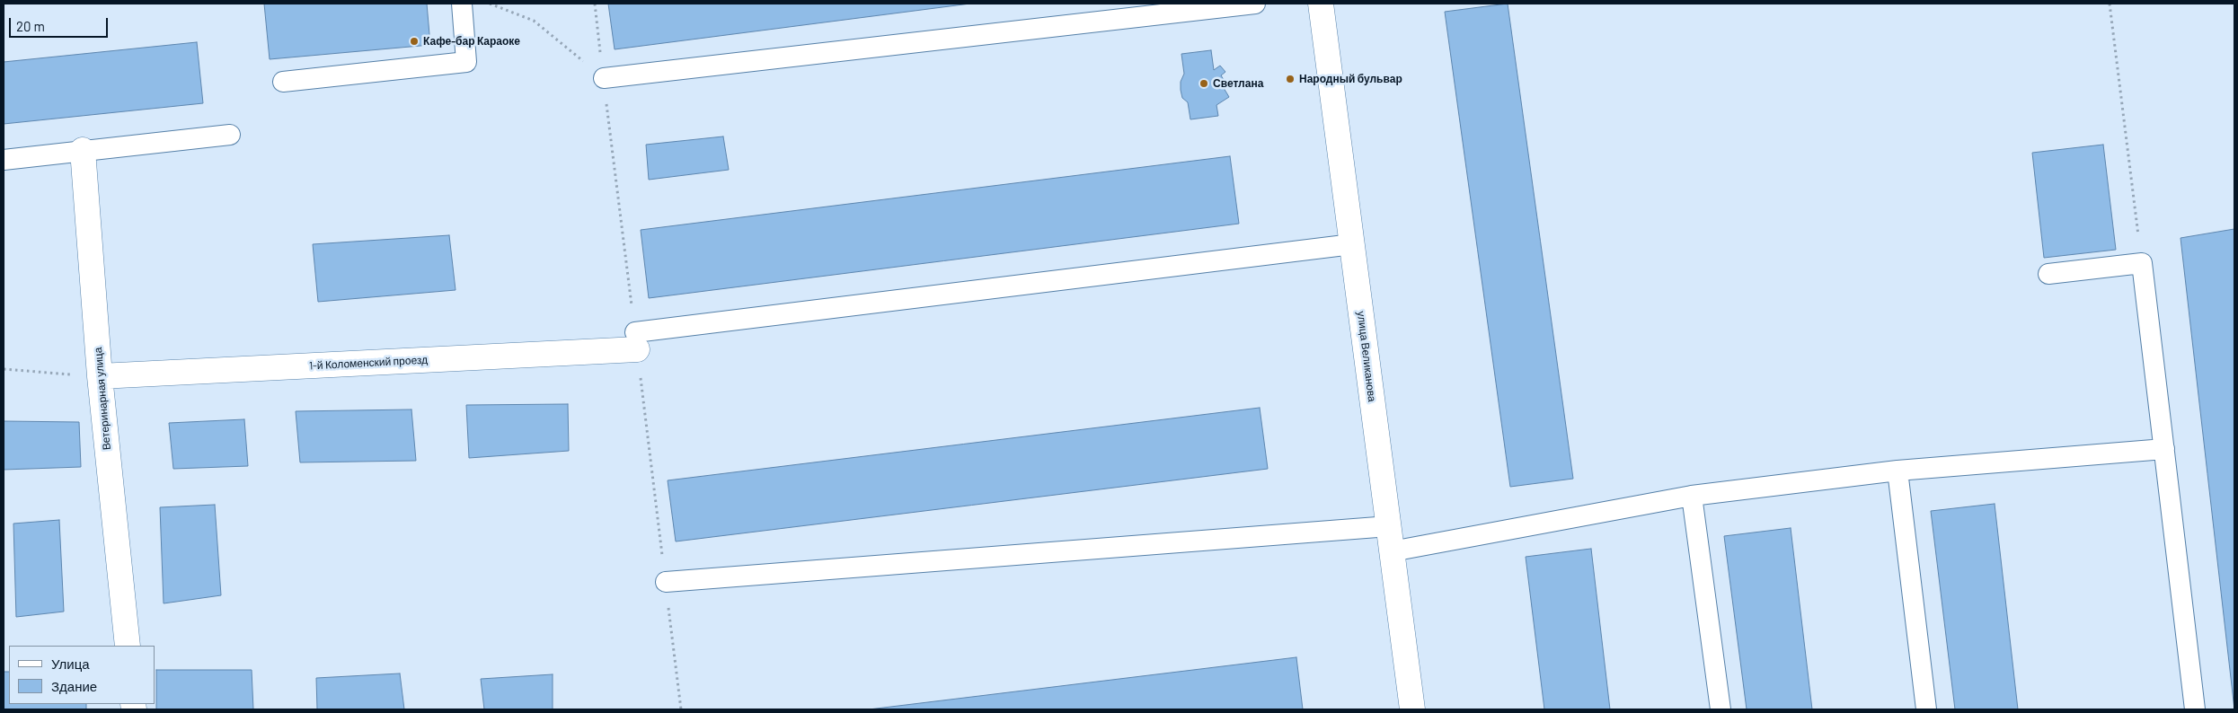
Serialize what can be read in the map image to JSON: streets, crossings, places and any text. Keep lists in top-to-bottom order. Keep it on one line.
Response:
{"streets":{"street":["улица Великанова","1-й Коломенский проезд","Ветеринарная улица"]},"crossings":[["1-й Коломенский проезд","Ветеринарная улица"]],"places":["Кафе-бар Караоке","Народный бульвар","Светлана"],"legend":["Улица","Здание"],"scale_bar":"20 m"}
